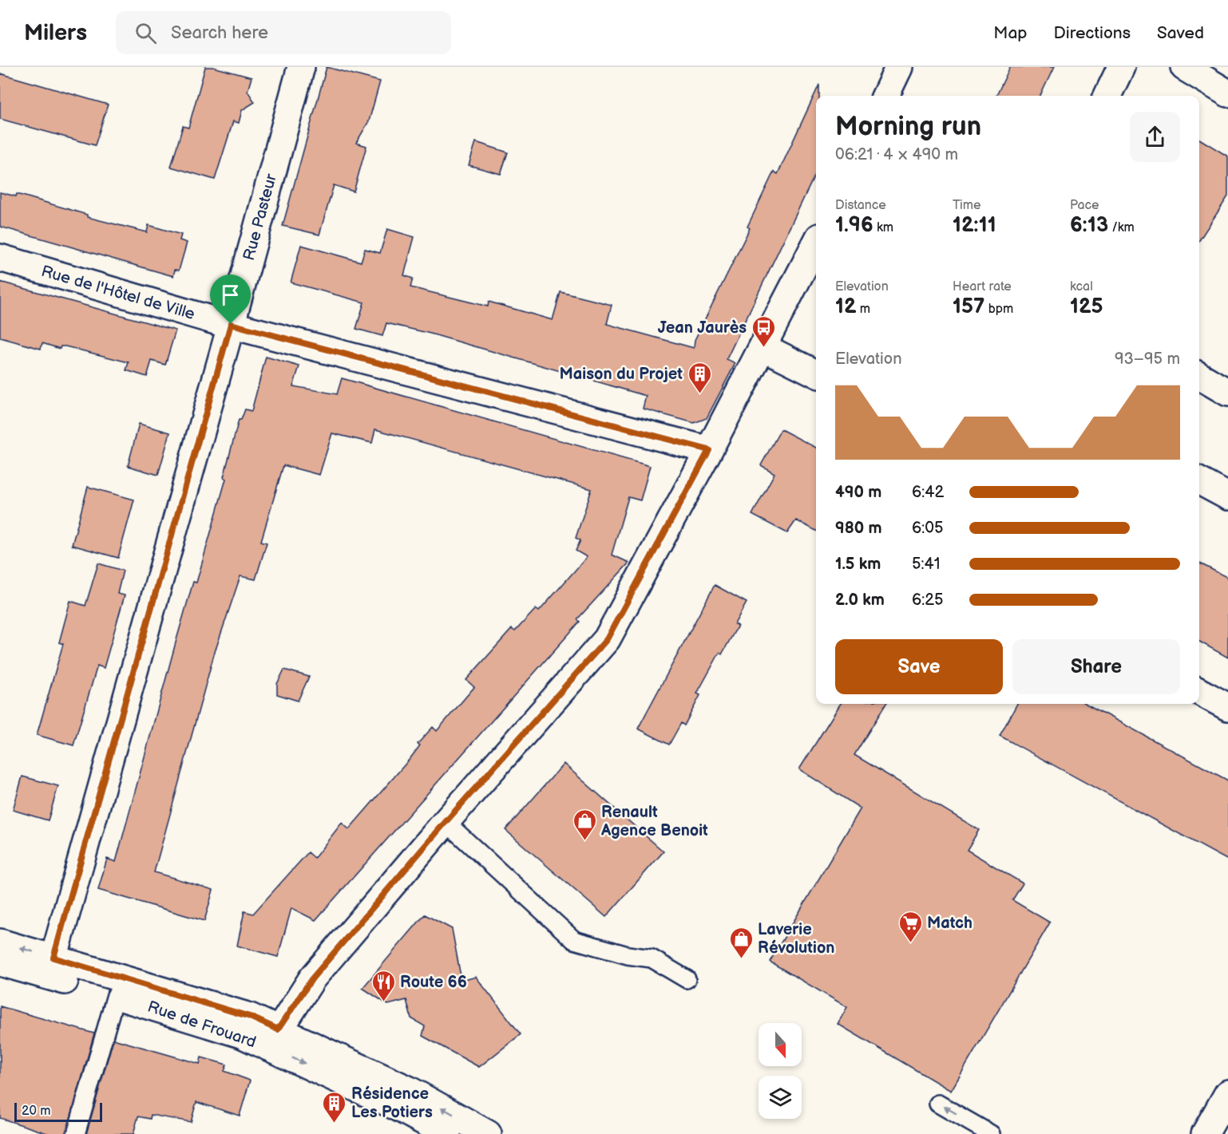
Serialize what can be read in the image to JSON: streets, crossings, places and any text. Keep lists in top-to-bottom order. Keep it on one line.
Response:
{"streets":{"street":["Rue Pasteur","Rue de l'Hôtel de Ville","Rue de Frouard"]},"crossings":[["Rue Pasteur","Rue de l'Hôtel de Ville"],["Rue Pasteur","Rue de Frouard"]],"places":{"bus stop":["Jean Jaurès"],"building":["Maison du Projet","Résidence Les Potiers"],"shop":["Renault Agence Benoit","Laverie Révolution"],"supermarket":["Match"],"restaurant":["Route 66"]},"scale_bar":"20 m","north":"bottom","page":{"header":"Milers","search":"Search here","nav":["Map","Directions","Saved"],"heading":["Morning run","06:21 · 4 × 490 m"],"stats":[["Distance","1.96 km"],["Time","12:11"],["Pace","6:13 /km"],["Elevation","12 m"],["Heart rate","157 bpm"],["kcal","125"]],"chart":["Elevation","93–95 m"],"list":[{"name":"490 m","note":"6:42"},{"name":"980 m","note":"6:05"},{"name":"1.5 km","note":"5:41"},{"name":"2.0 km","note":"6:25"}],"buttons":["Save","Share"],"scale":"20 m"}}
